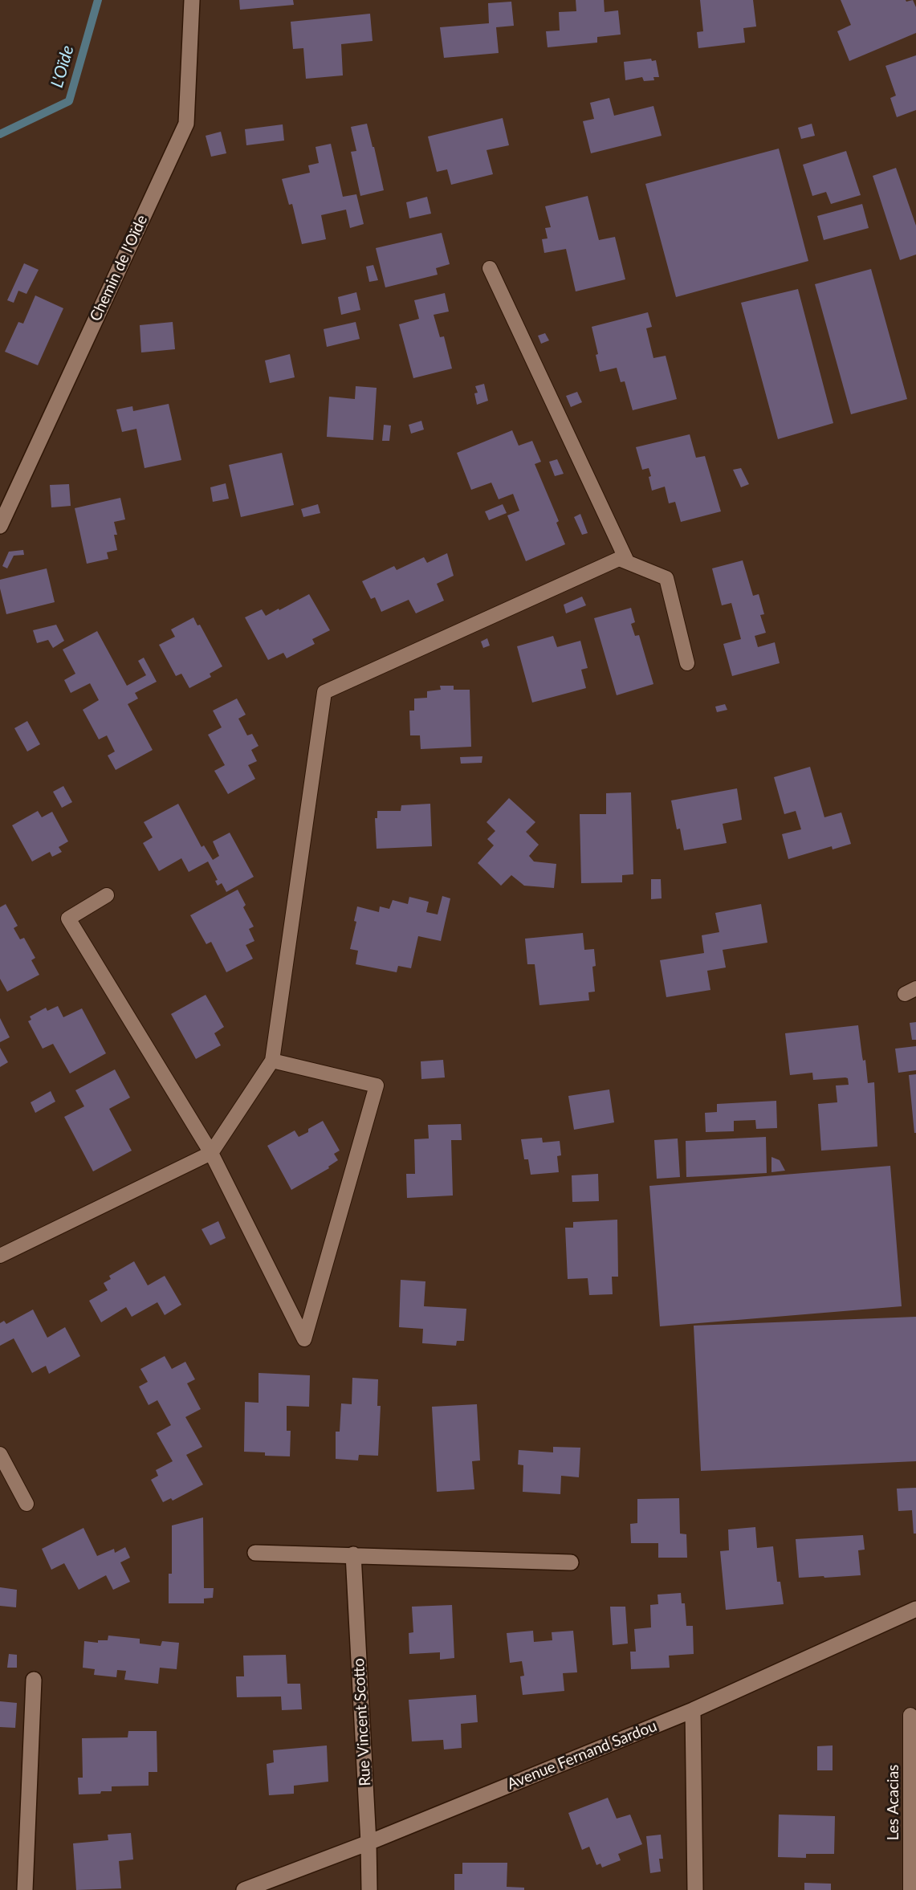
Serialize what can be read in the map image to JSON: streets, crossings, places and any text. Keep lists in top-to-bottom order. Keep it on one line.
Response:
{"streets":{"street":["Chemin de l'Oïde","Rue Vincent Scotto","Avenue Fernand Sardou"],"lane":["Les Acacias"]},"crossings":[["Rue Vincent Scotto","Avenue Fernand Sardou"]],"water":["L'Oïde"]}
